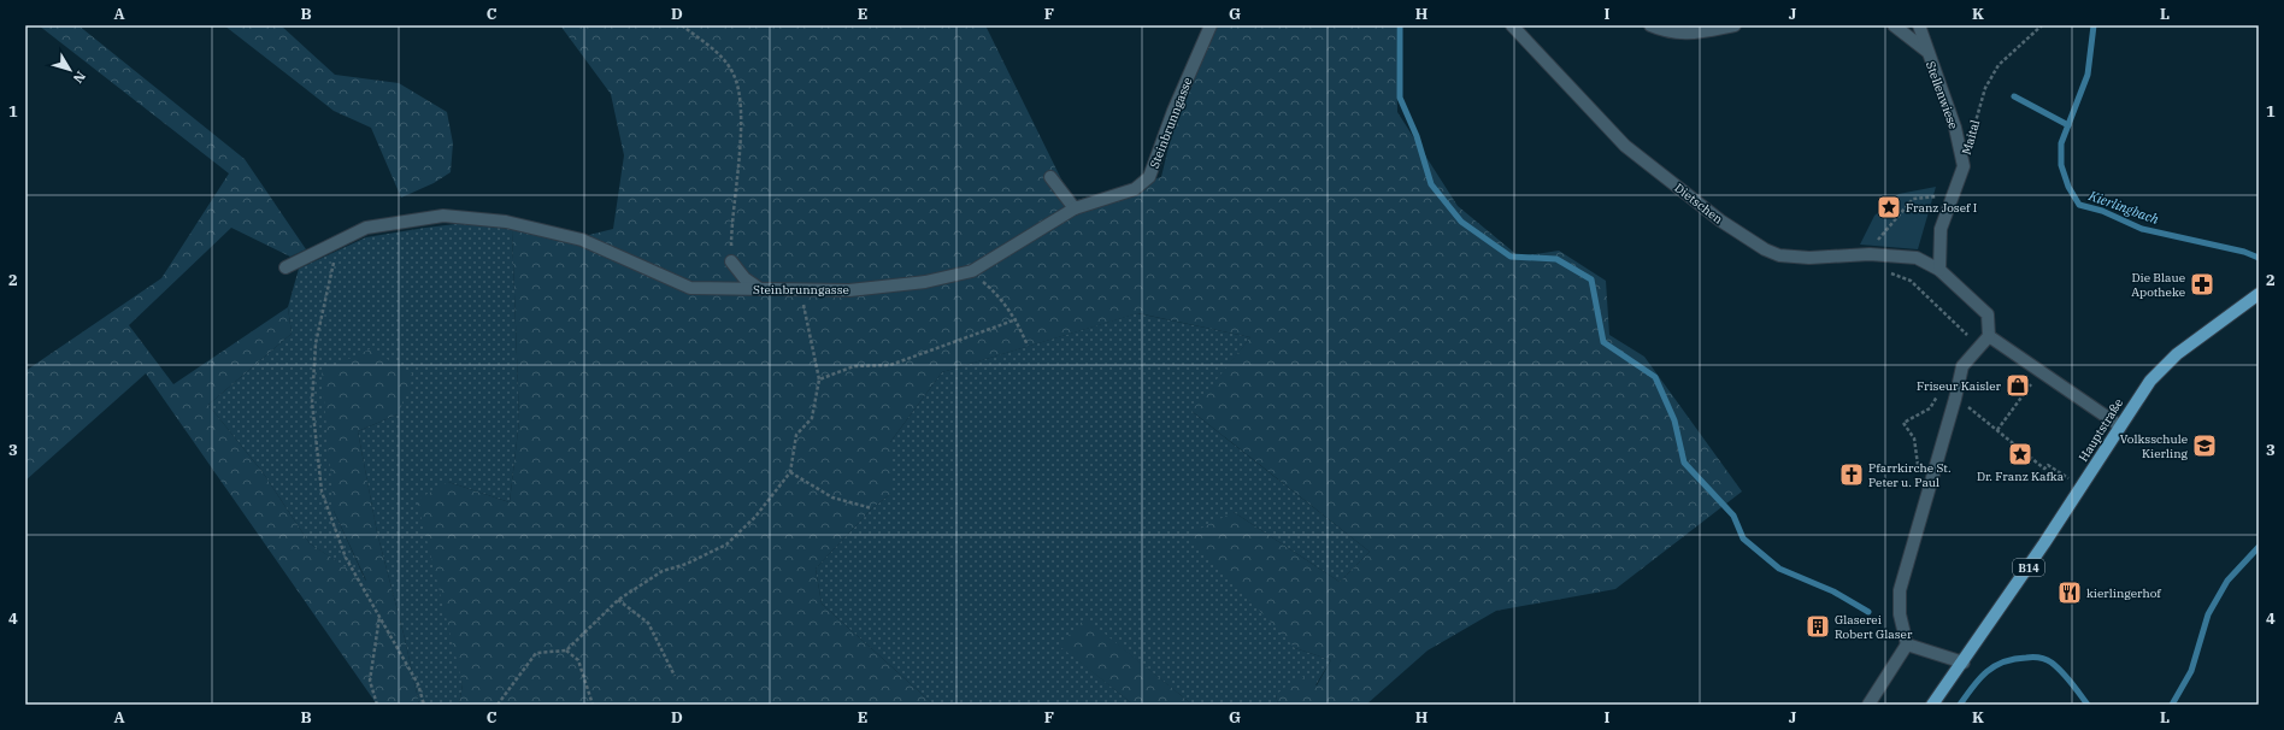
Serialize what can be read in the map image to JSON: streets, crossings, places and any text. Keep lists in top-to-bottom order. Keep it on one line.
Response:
{"streets":{"main road":["Hauptstraße","B14"],"street":["Stellenwiese","Steinbrunngasse","Maital","Dietschen"]},"crossings":[["Stellenwiese","Maital"],["Maital","Dietschen"]],"water":["Kierlingbach"],"places":{"place":["Franz Josef I","Dr. Franz Kafka"],"pharmacy":["Die Blaue Apotheke"],"shop":["Friseur Kaisler"],"school or university":["Volksschule Kierling"],"church":["Pfarrkirche St. Peter u. Paul"],"restaurant":["kierlingerhof"],"building":["Glaserei Robert Glaser"]},"north":"bottom right","grid":{"columns":["A","B","C","D","E","F","G","H","I","J","K","L"],"rows":["1","2","3","4"]}}
